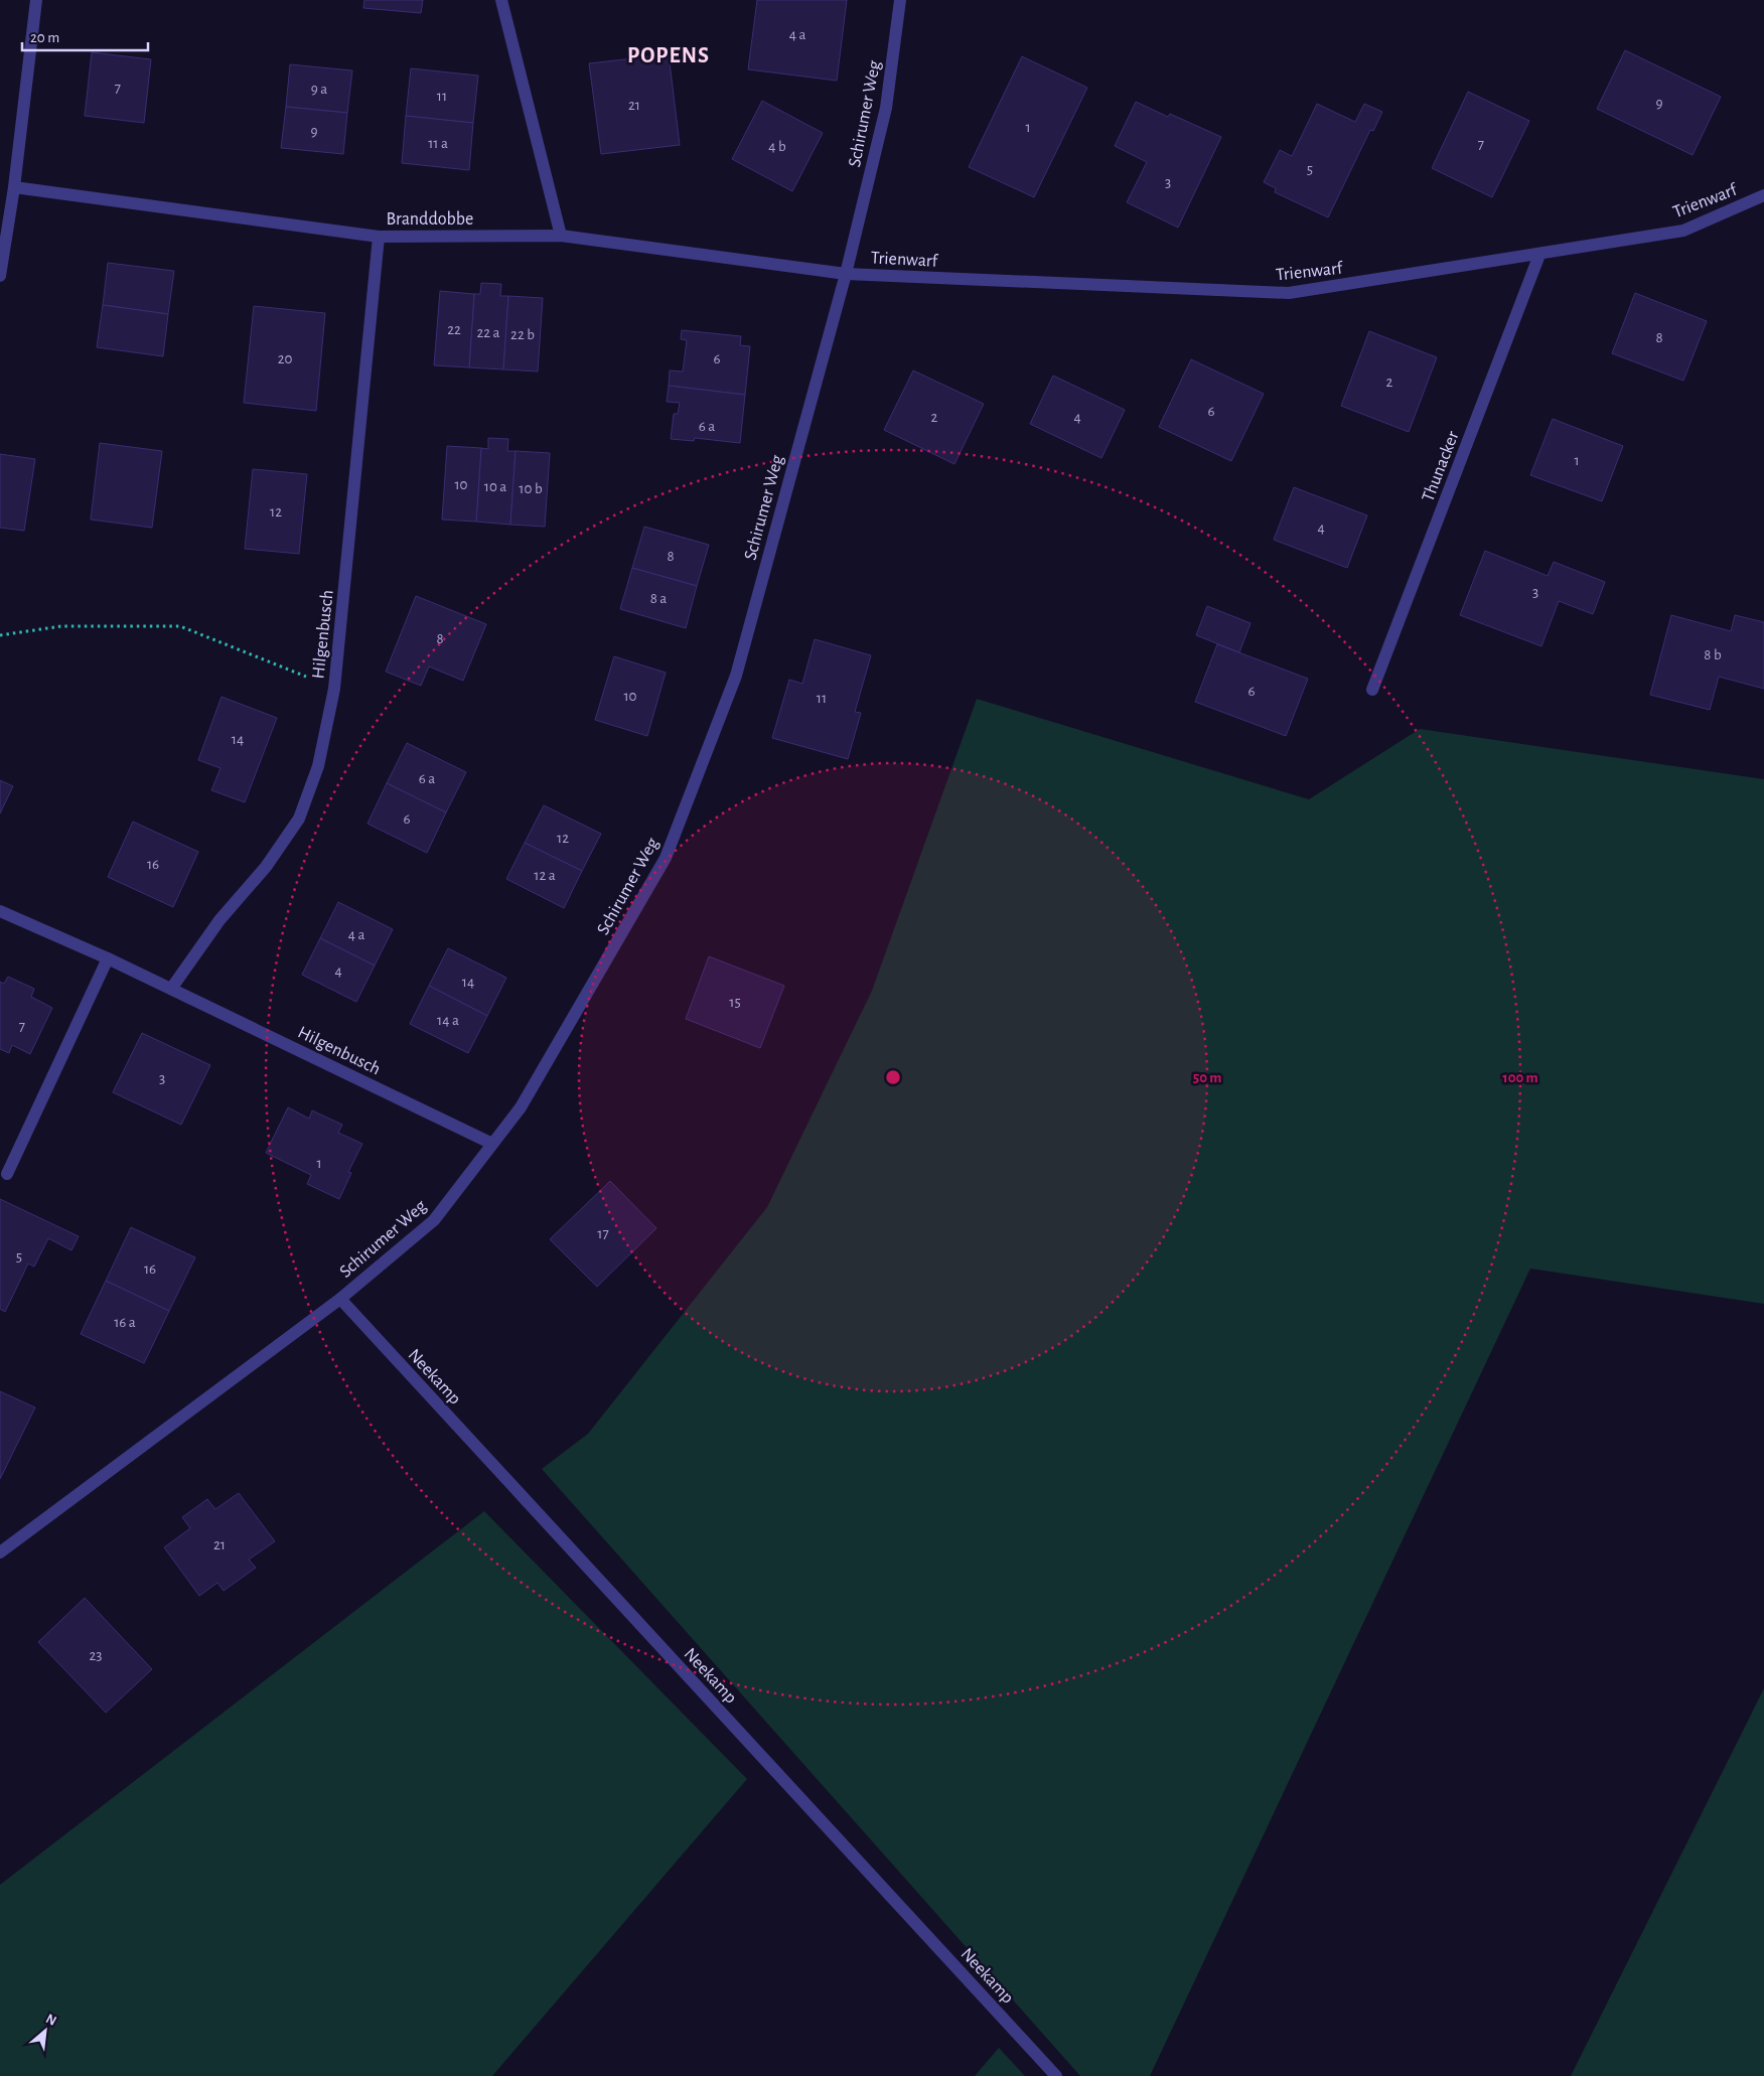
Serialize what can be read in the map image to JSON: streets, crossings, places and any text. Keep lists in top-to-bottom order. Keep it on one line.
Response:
{"streets":{"street":["Schirumer Weg","Trienwarf","Branddobbe","Thunacker","Hilgenbusch","Neekamp"]},"crossings":[["Schirumer Weg","Trienwarf"],["Schirumer Weg","Branddobbe"],["Schirumer Weg","Hilgenbusch"],["Schirumer Weg","Neekamp"],["Trienwarf","Branddobbe"],["Trienwarf","Thunacker"],["Branddobbe","Hilgenbusch"]],"districts":["POPENS"],"house_numbers":["4 a","7","9 a","11","9","21","1","9","11 a","7","4 b","5","3","22","22 a","22 b","8","20","6","2","6","2","4","6 a","1","10","10 a","10 b","12","4","8","3","8 a","8","8 b","6","10","11","14","6 a","6","12","16","12 a","4 a","4","14","15","14 a","7","3","1","17","5","16","16 a","21","23"],"scale_bar":"20 m","north":"top right","rings":["50 m","100 m"]}
